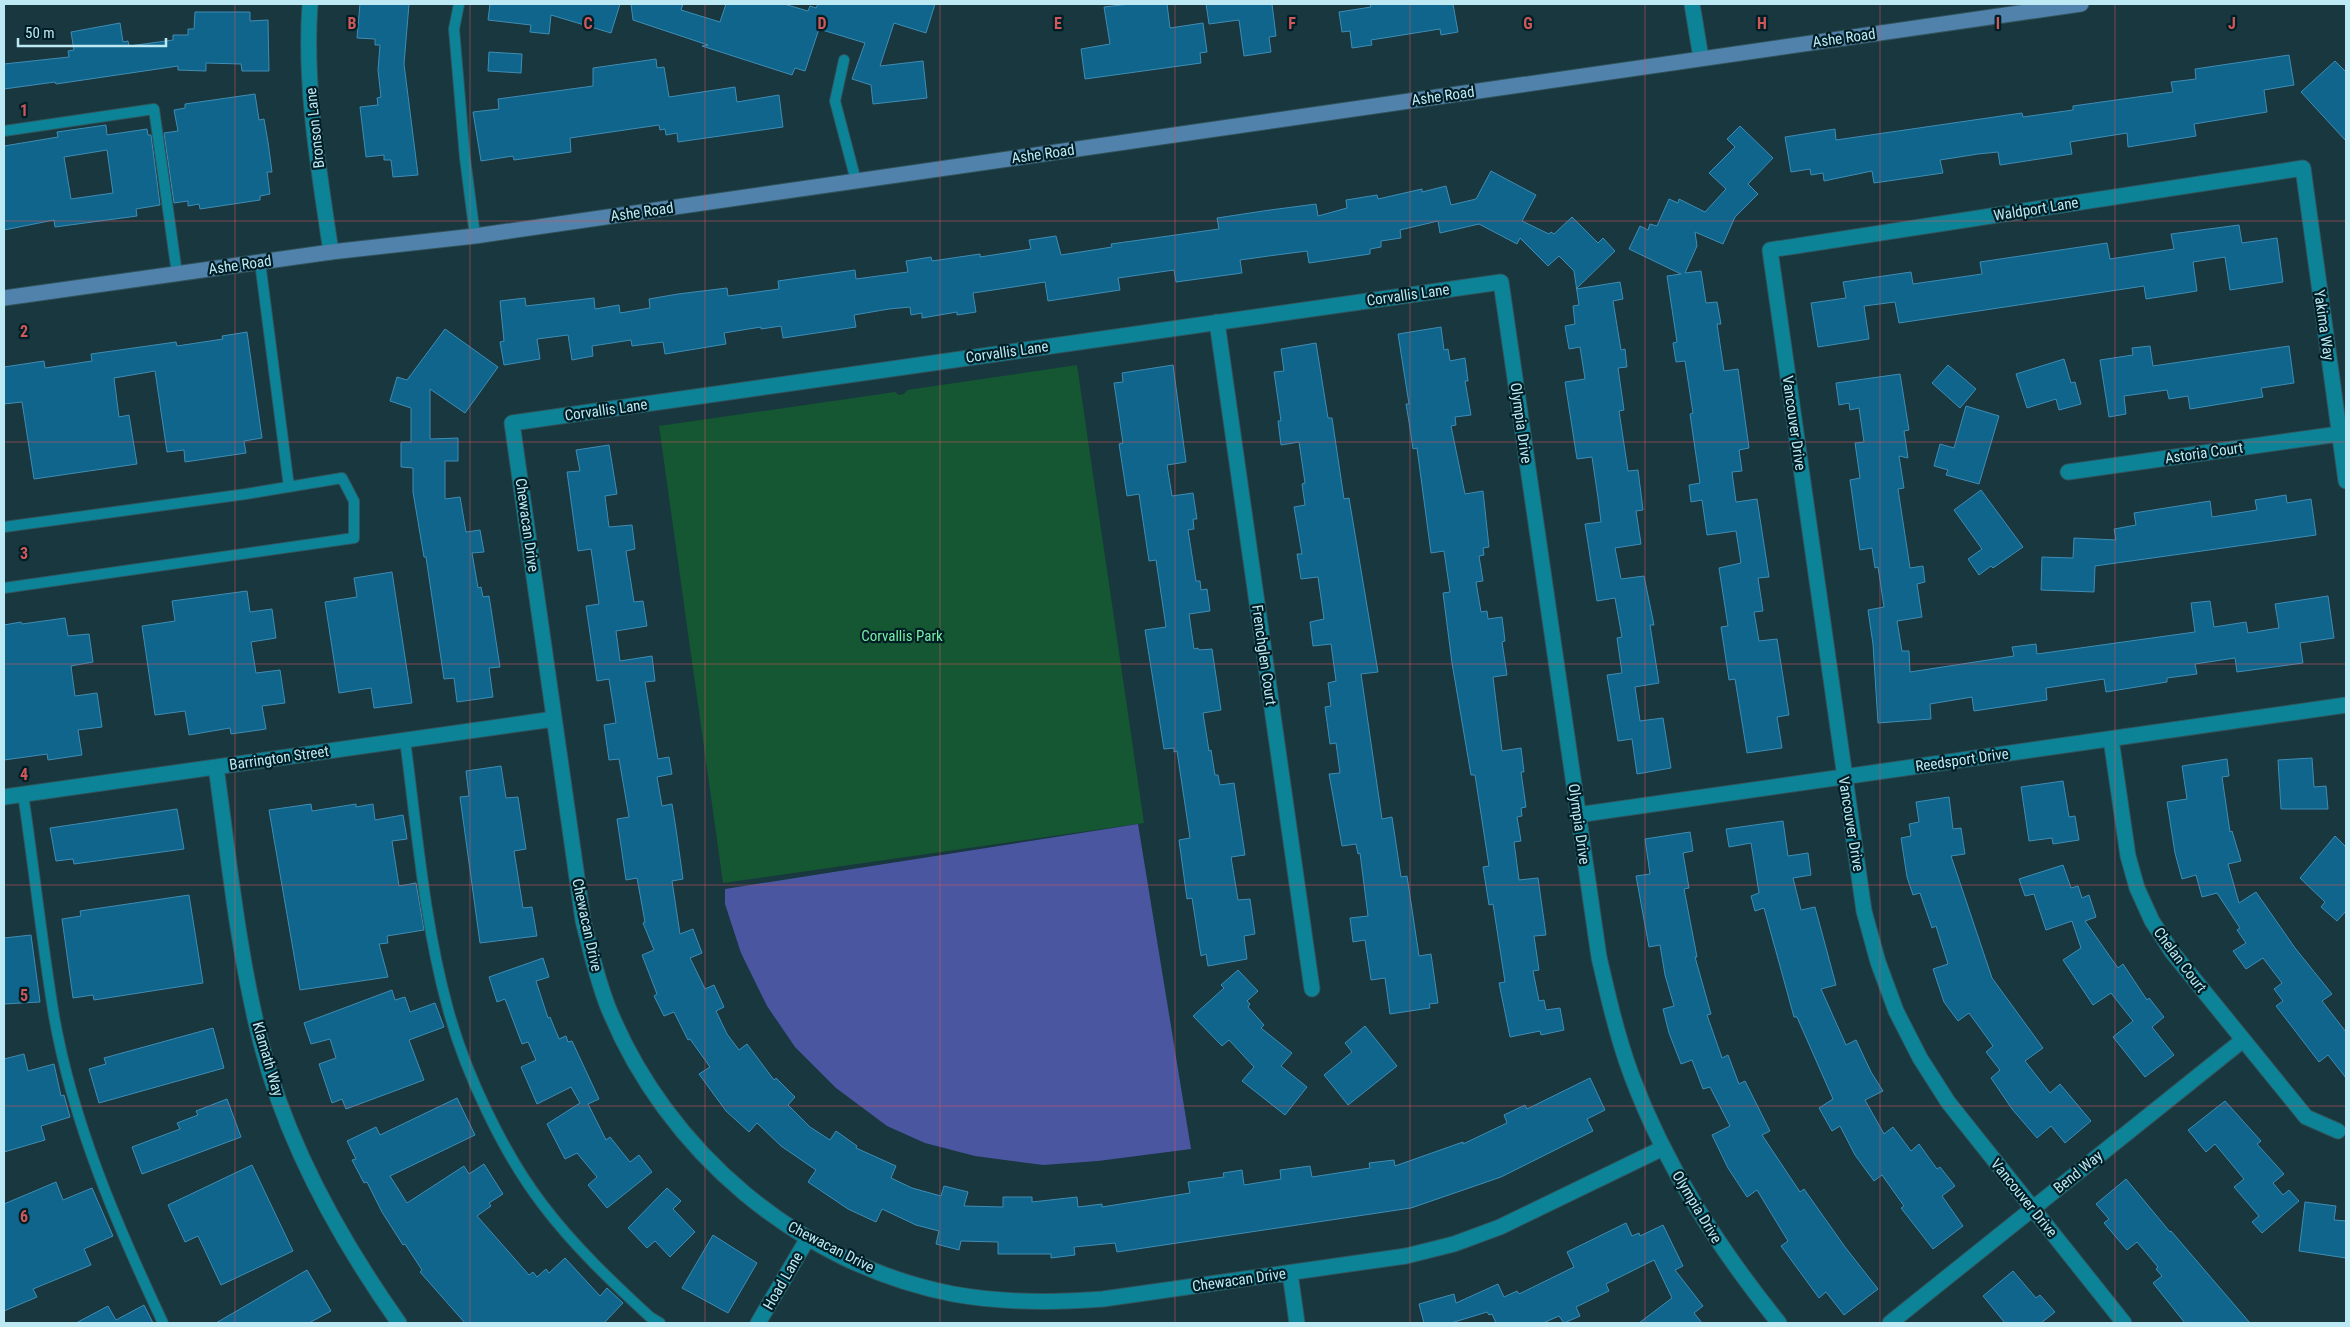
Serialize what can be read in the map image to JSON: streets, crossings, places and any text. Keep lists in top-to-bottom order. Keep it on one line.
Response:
{"streets":{"street":["Ashe Road","Bronson Lane","Waldport Lane","Corvallis Lane","Yakima Way","Olympia Drive","Vancouver Drive","Astoria Court","Chewacan Drive","Frenchglen Court","Barrington Street","Reedsport Drive","Chelan Court","Klamath Way","Bend Way","Hoad Lane"]},"crossings":[["Ashe Road","Bronson Lane"],["Waldport Lane","Yakima Way"],["Waldport Lane","Vancouver Drive"],["Corvallis Lane","Olympia Drive"],["Corvallis Lane","Chewacan Drive"],["Corvallis Lane","Frenchglen Court"],["Yakima Way","Astoria Court"],["Olympia Drive","Chewacan Drive"],["Olympia Drive","Reedsport Drive"],["Vancouver Drive","Reedsport Drive"],["Vancouver Drive","Bend Way"],["Chewacan Drive","Barrington Street"],["Chewacan Drive","Hoad Lane"],["Barrington Street","Klamath Way"],["Reedsport Drive","Chelan Court"],["Chelan Court","Bend Way"]],"parks":["Corvallis Park"],"scale_bar":"50 m","grid":{"columns":["B","C","D","E","F","G","H","I","J"],"rows":["1","2","3","4","5","6"]}}
